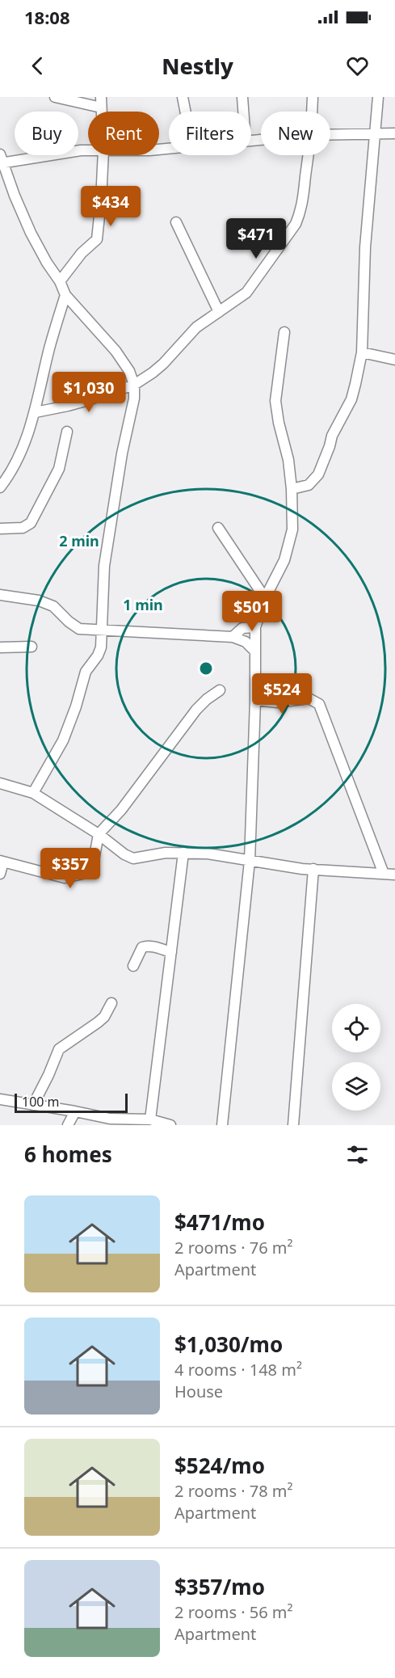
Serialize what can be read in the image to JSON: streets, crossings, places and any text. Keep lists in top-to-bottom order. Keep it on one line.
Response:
{"scale_bar":"100 m","page":{"status":"18:08","header":"Nestly","chip":["Buy","Rent","Filters","New"],"price":["$434","$471","$1,030","$501","$524","$357"],"scale":"100 m","heading":"6 homes","list":[{"name":"$471/mo","note":"2 rooms · 76 m² · Apartment"},{"name":"$1,030/mo","note":"4 rooms · 148 m² · House"},{"name":"$524/mo","note":"2 rooms · 78 m² · Apartment"},{"name":"$357/mo","note":"2 rooms · 56 m² · Apartment"}]},"rings":["2 min","1 min"]}
